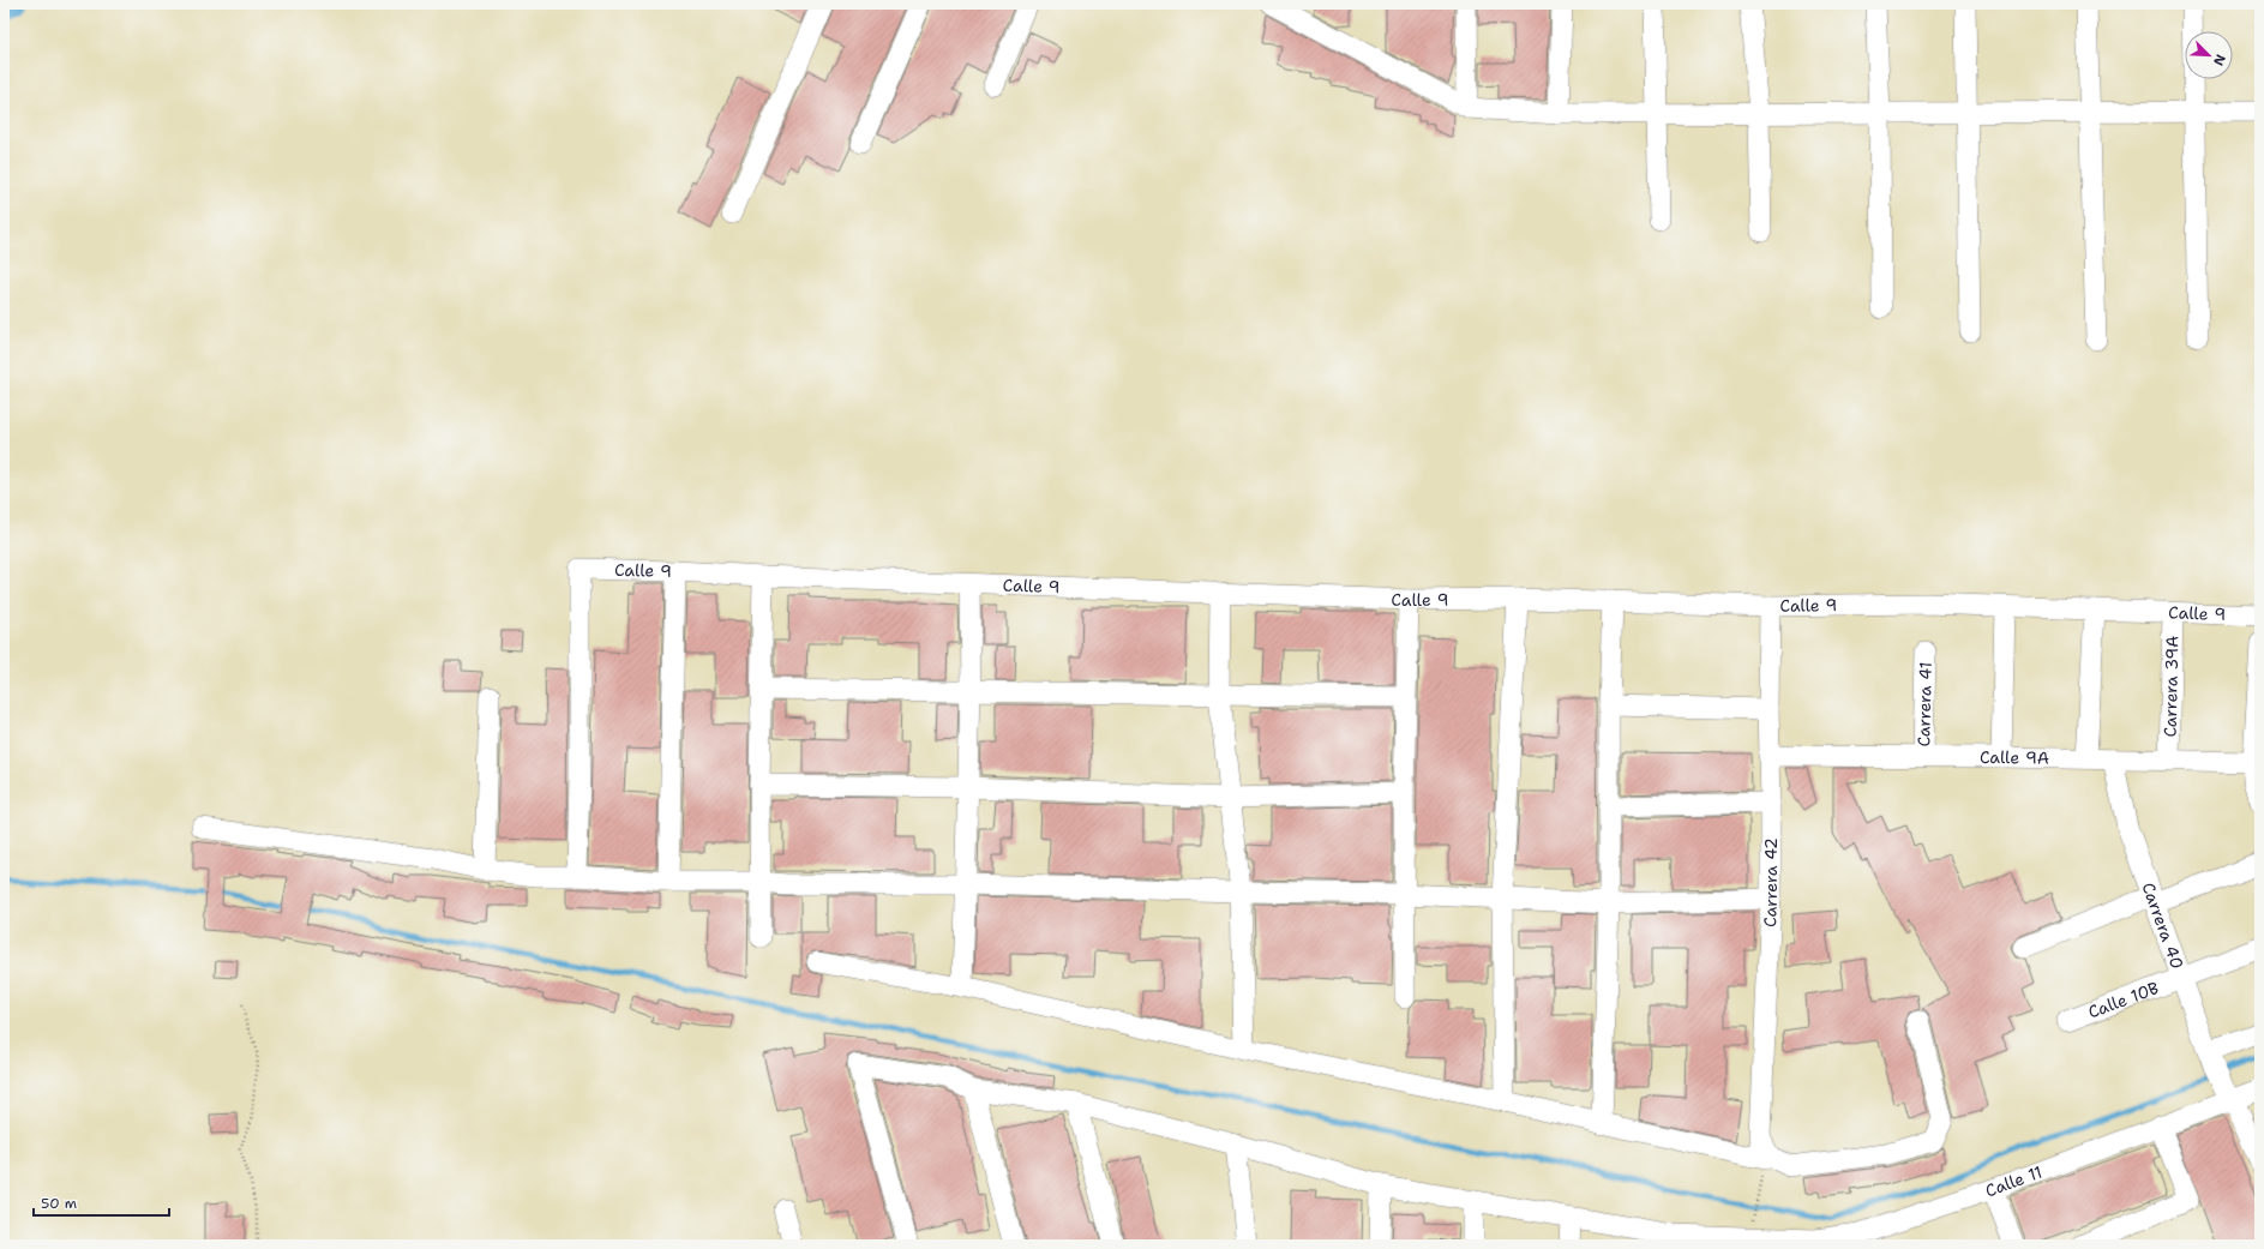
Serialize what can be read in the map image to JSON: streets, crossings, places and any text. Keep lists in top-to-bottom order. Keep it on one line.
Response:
{"streets":{"street":["Calle 9","Carrera 39A","Carrera 41","Calle 9A","Carrera 42","Carrera 40","Calle 10B","Calle 11"]},"crossings":[["Calle 9","Carrera 39A"],["Calle 9","Carrera 42"],["Carrera 39A","Calle 9A"],["Carrera 41","Calle 9A"],["Calle 9A","Carrera 42"],["Calle 9A","Carrera 40"],["Carrera 40","Calle 10B"],["Carrera 40","Calle 11"]],"scale_bar":"50 m","north":"bottom right"}
